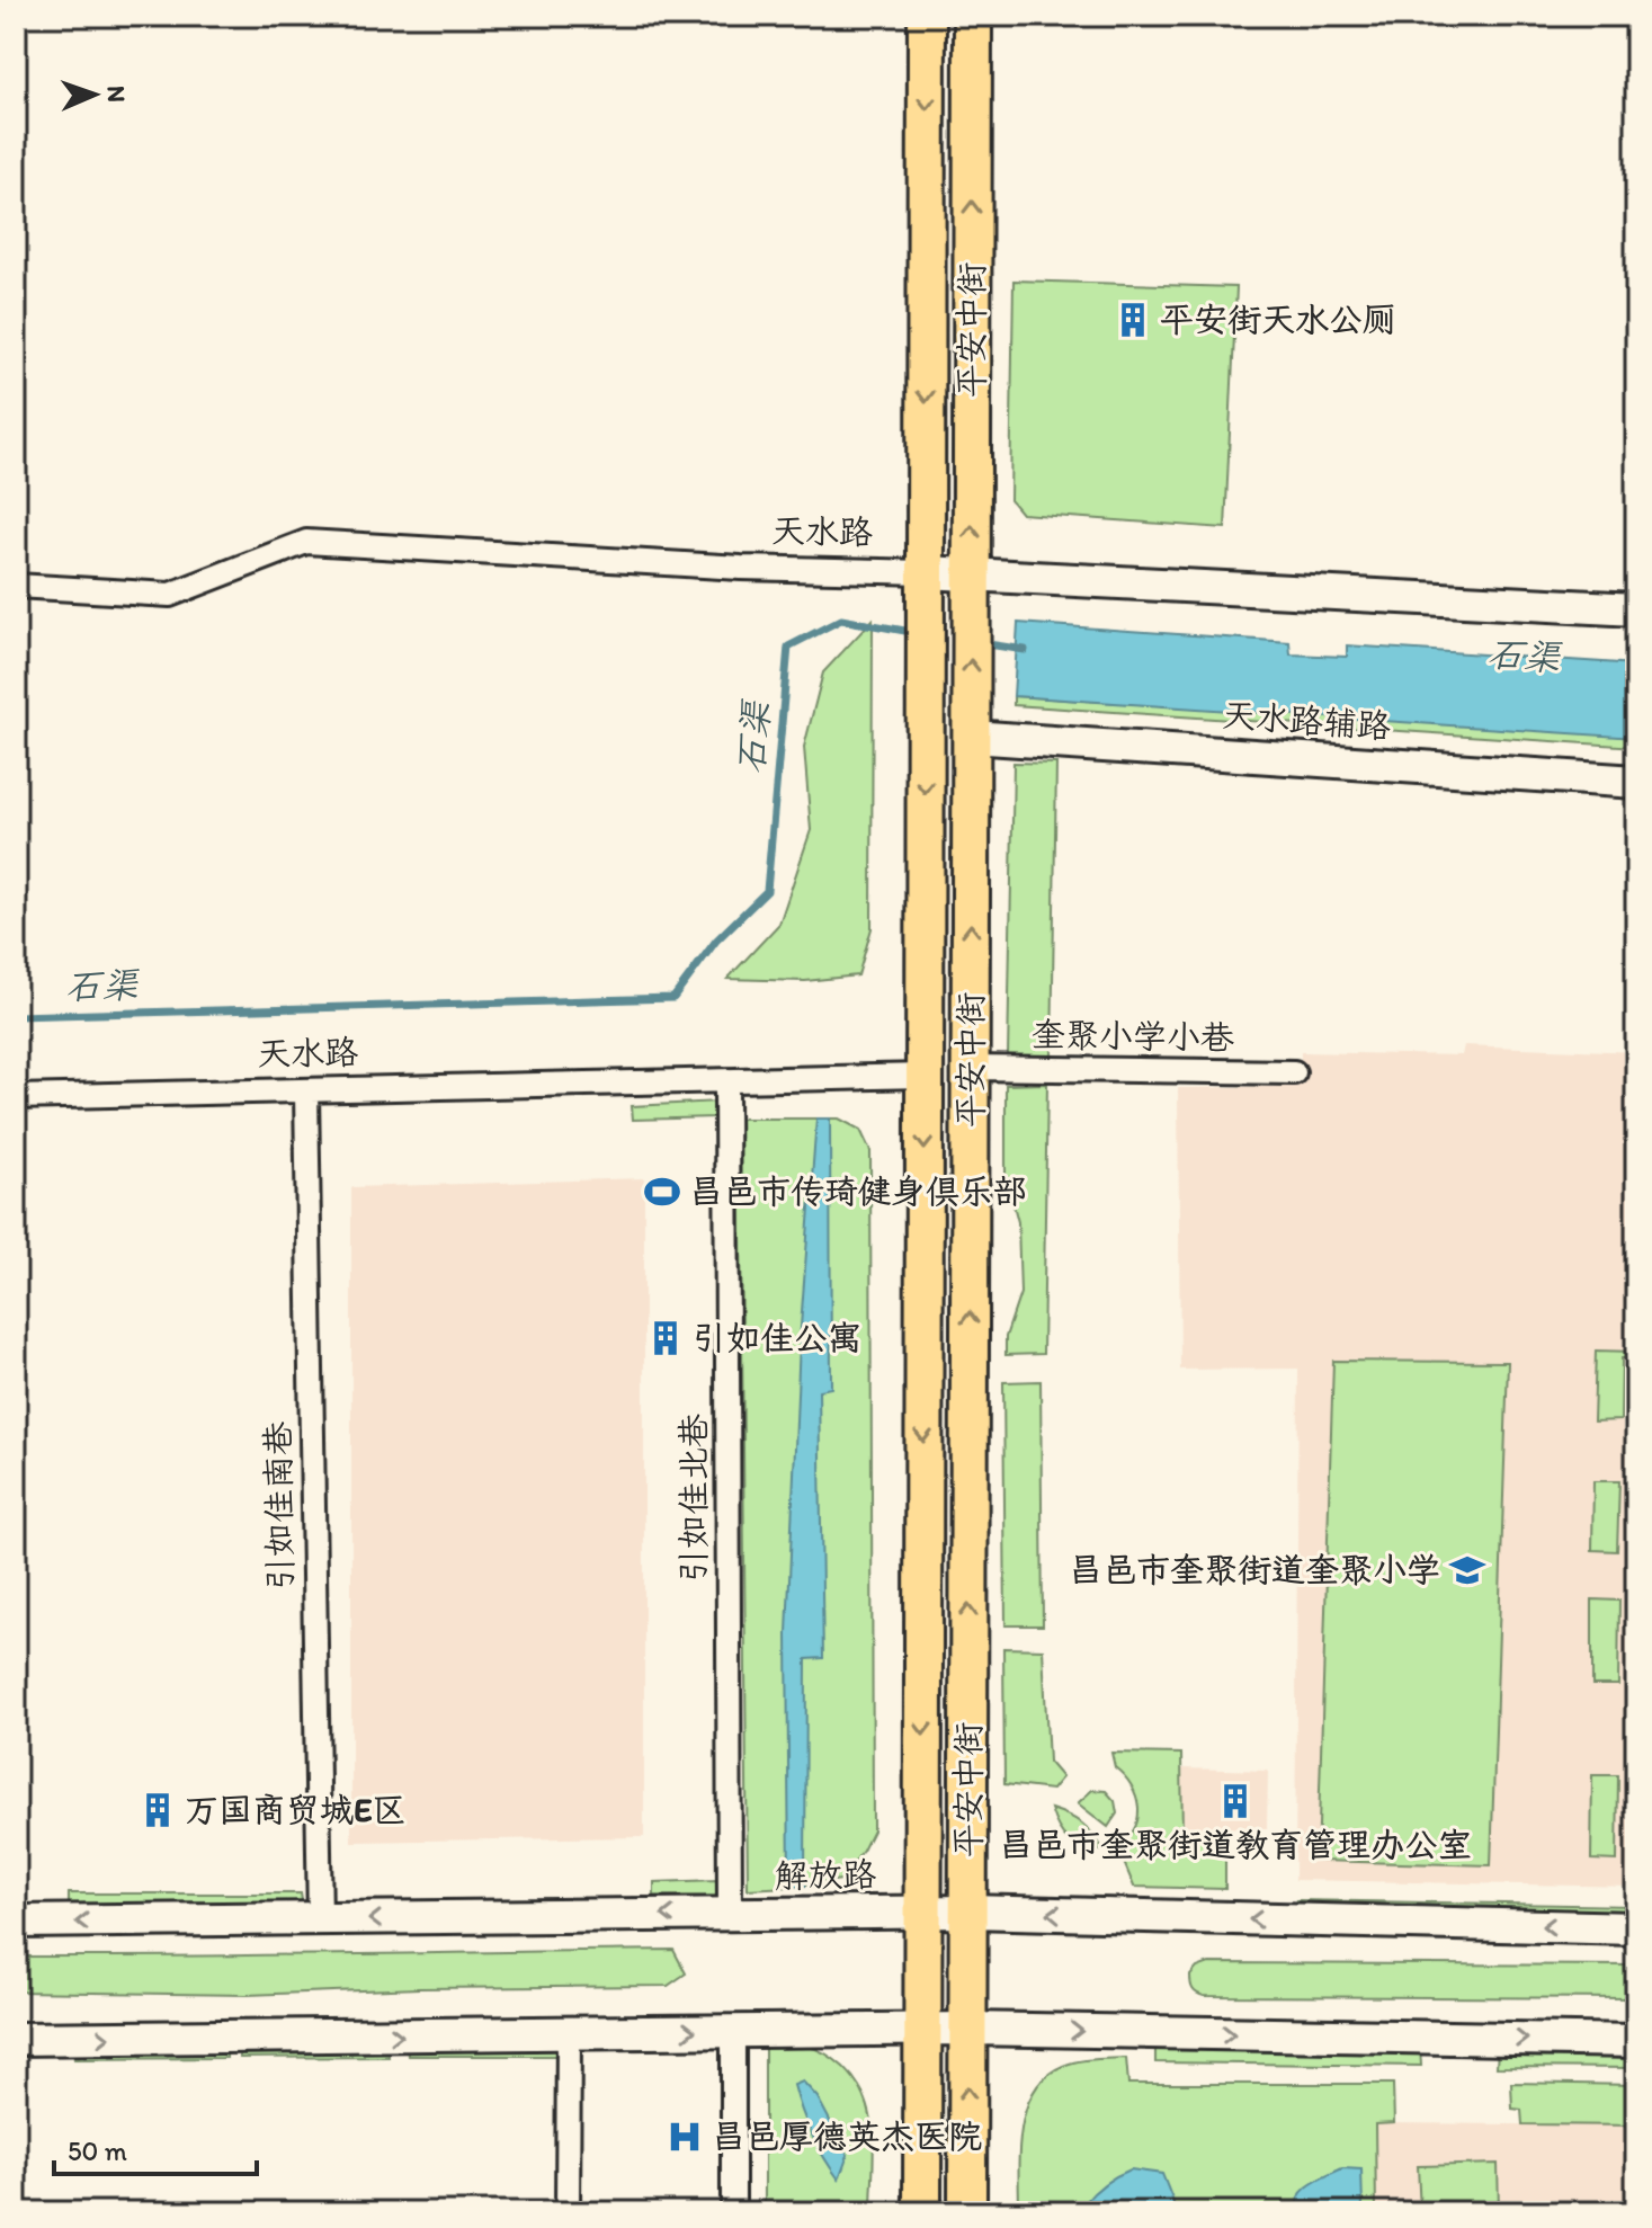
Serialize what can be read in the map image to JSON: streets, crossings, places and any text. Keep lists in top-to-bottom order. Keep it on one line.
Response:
{"streets":{"main road":["平安中街"],"street":["天水路","天水路辅路","奎聚小学小巷","引如佳北巷","引如佳南巷","解放路"]},"crossings":[["平安中街","天水路"],["平安中街","天水路辅路"],["平安中街","奎聚小学小巷"],["平安中街","解放路"],["天水路","引如佳北巷"],["天水路","引如佳南巷"],["引如佳北巷","解放路"],["引如佳南巷","解放路"]],"water":["石渠"],"places":{"building":["平安街天水公厕","引如佳公寓","昌邑市奎聚街道教育管理办公室","万国商贸城E区"],"sports":["昌邑市传琦健身俱乐部"],"school or university":["昌邑市奎聚街道奎聚小学"],"hospital":["昌邑厚德英杰医院"]},"scale_bar":"50 m","north":"right"}
